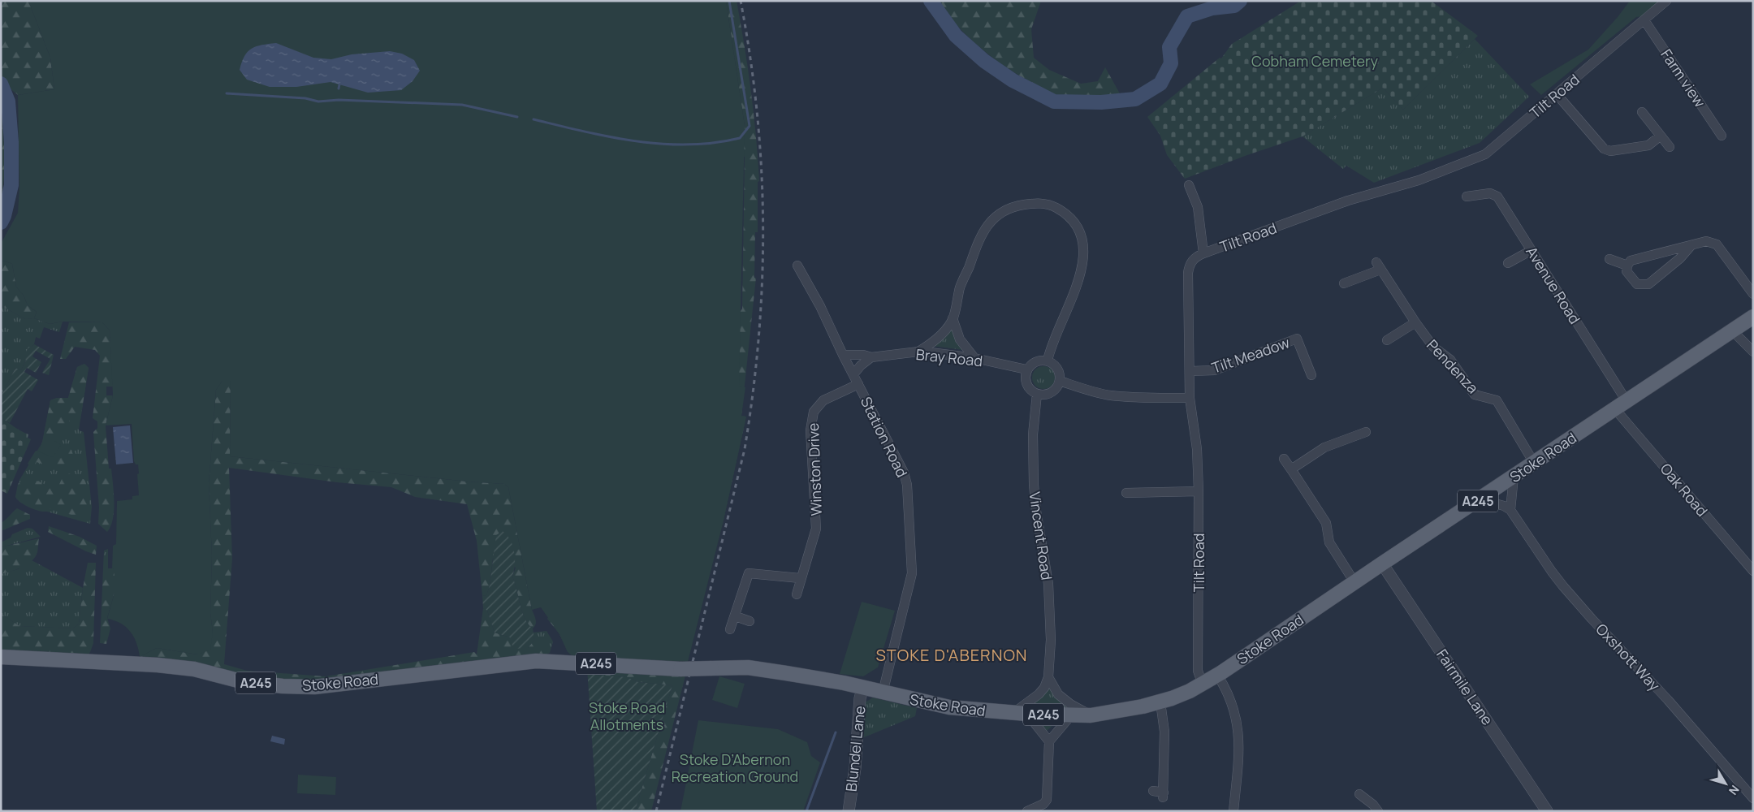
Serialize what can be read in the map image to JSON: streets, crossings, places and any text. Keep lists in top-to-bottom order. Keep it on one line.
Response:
{"streets":{"main road":["Stoke Road","A245"],"street":["Farm view","Tilt Road","Avenue Road","Tilt Meadow","Bray Road","Pendenza","Station Road","Winston Drive","Oak Road","Vincent Road","Oxshott Way","Fairmile Lane","Blundel Lane"]},"crossings":[["Farm view","Tilt Road"],["Tilt Road","Tilt Meadow"],["Tilt Road","Stoke Road"],["Avenue Road","Stoke Road"],["Bray Road","Station Road"],["Bray Road","Vincent Road"],["Pendenza","Stoke Road"],["Station Road","Stoke Road"],["Station Road","Winston Drive"],["Stoke Road","Oak Road"],["Stoke Road","Vincent Road"],["Stoke Road","Fairmile Lane"],["Stoke Road","Blundel Lane"]],"districts":["STOKE D'ABERNON"],"parks":["Cobham Cemetery","Stoke Road Allotments","Stoke D’Abernon Recreation Ground"],"north":"bottom right"}
